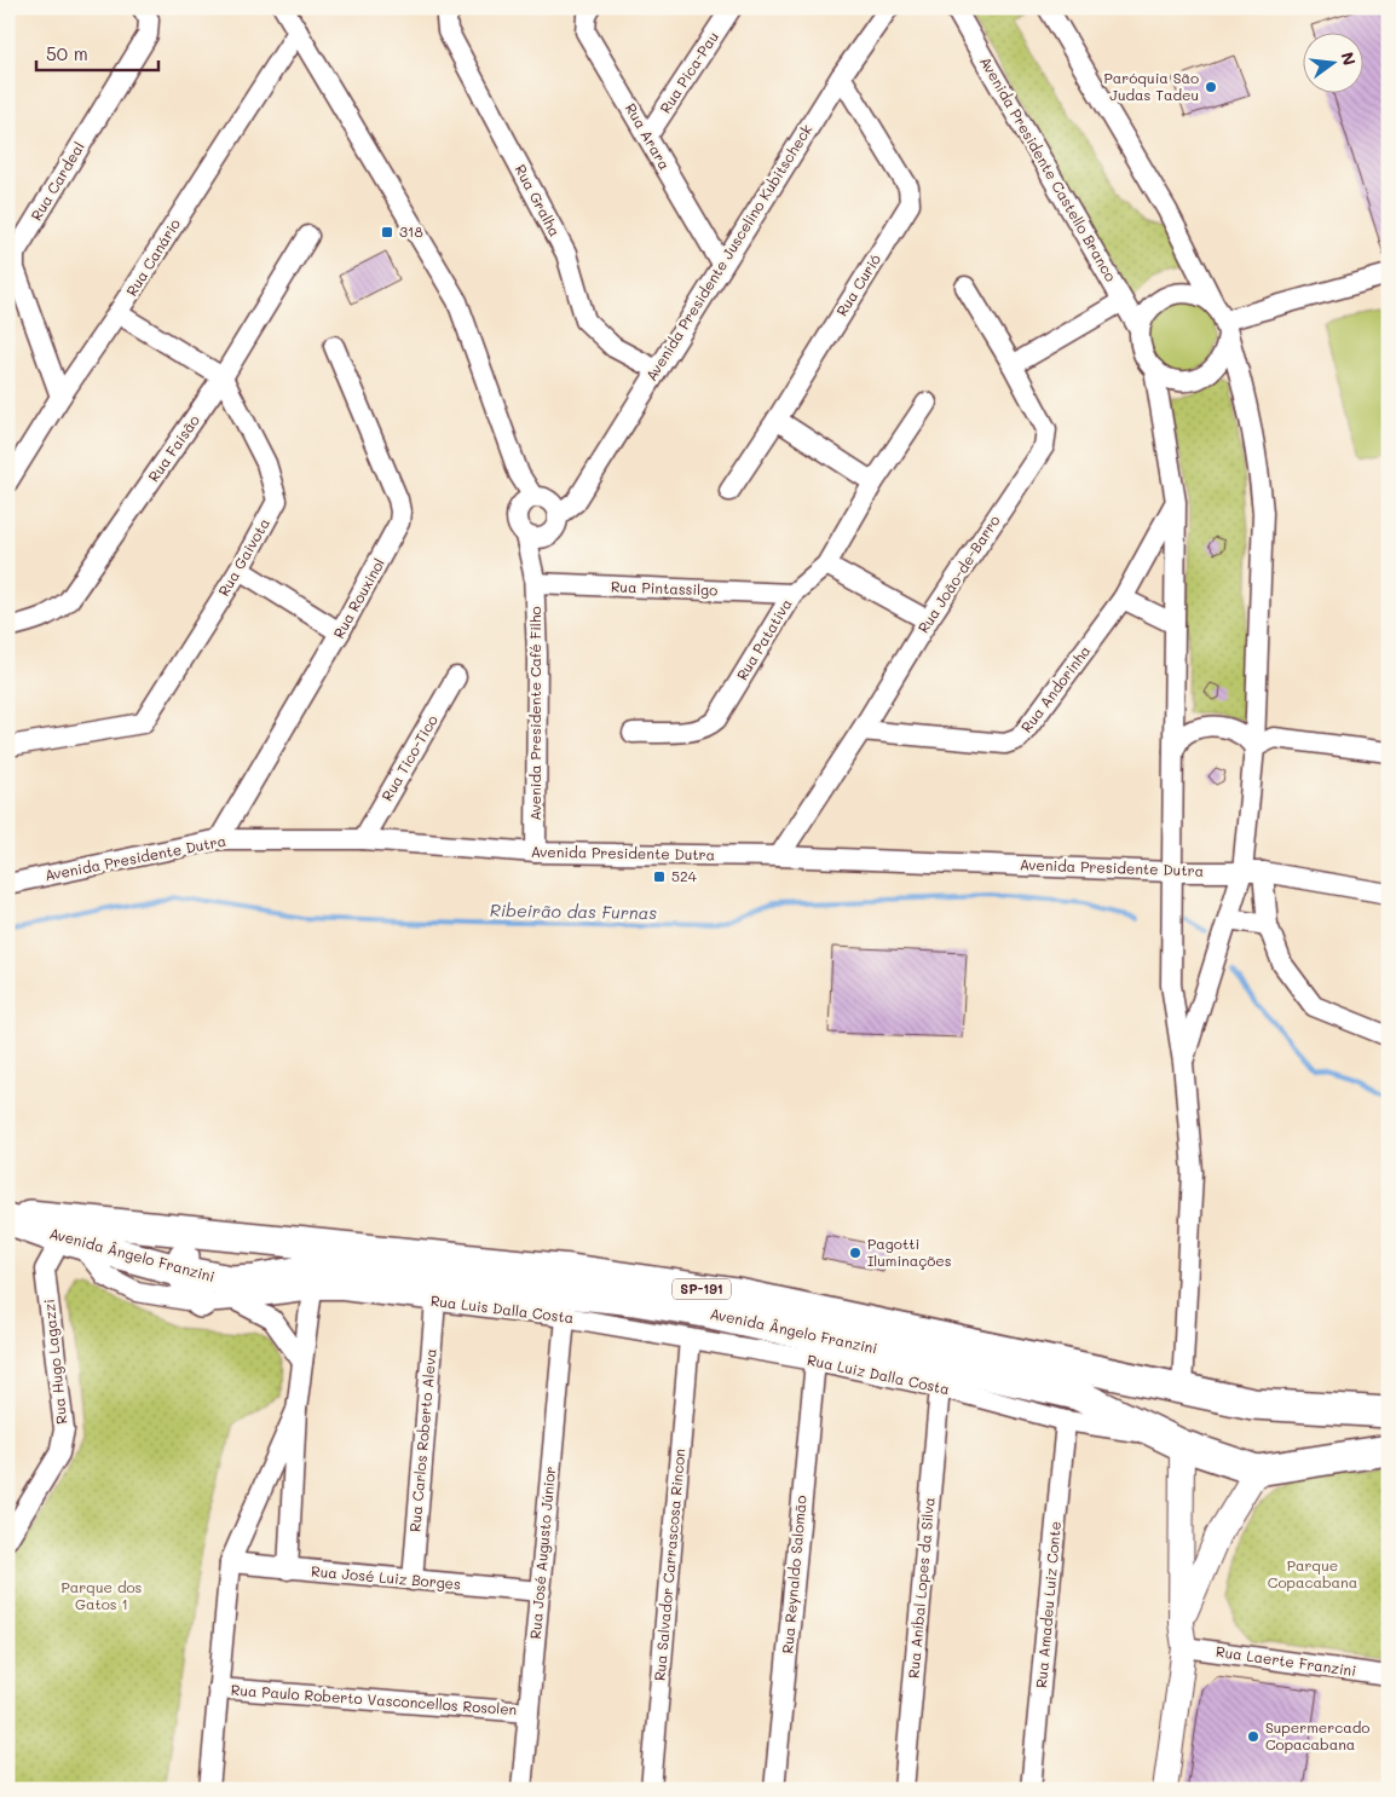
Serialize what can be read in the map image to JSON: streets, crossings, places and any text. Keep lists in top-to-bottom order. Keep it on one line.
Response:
{"streets":{"main road":["Avenida Ângelo Franzini","SP-191"],"street":["Rua Pica-Pau","Rua Arara","Avenida Presidente Castello Branco","Rua Cardeal","Rua Gralha","Avenida Presidente Juscelino Kubitscheck","Rua Canário","Rua Curió","Rua Faisão","Rua Gaivota","Rua João-de-Barro","Rua Pintassilgo","Rua Rouxinol","Rua Patativa","Rua Andorinha","Avenida Presidente Café Filho","Rua Tico-Tico","Avenida Presidente Dutra","Rua Luis Dalla Costa","Rua Hugo Lagazzi","Rua Luiz Dalla Costa","Rua Carlos Roberto Aleva","Rua José Augusto Júnior","Rua Salvador Carrascosa Rincon","Rua Reynaldo Salomão","Rua José Luiz Borges","Rua Aníbal Lopes da Silva","Rua Amadeu Luiz Conte","Rua Laerte Franzini","Rua Paulo Roberto Vasconcellos Rosolen"]},"crossings":[["Rua Pica-Pau","Rua Arara"],["Rua Arara","Avenida Presidente Juscelino Kubitscheck"],["Rua Cardeal","Rua Canário"],["Rua Gralha","Avenida Presidente Juscelino Kubitscheck"],["Avenida Presidente Juscelino Kubitscheck","Rua Curió"],["Avenida Presidente Juscelino Kubitscheck","Avenida Presidente Café Filho"],["Rua Faisão","Rua Gaivota"],["Rua João-de-Barro","Rua Andorinha"],["Rua João-de-Barro","Avenida Presidente Dutra"],["Rua Pintassilgo","Rua Patativa"],["Rua Pintassilgo","Avenida Presidente Café Filho"],["Rua Rouxinol","Avenida Presidente Dutra"],["Avenida Presidente Café Filho","Avenida Presidente Dutra"],["Rua Tico-Tico","Avenida Presidente Dutra"],["Avenida Ângelo Franzini","Rua Luis Dalla Costa"],["Avenida Ângelo Franzini","Rua Hugo Lagazzi"],["Avenida Ângelo Franzini","Rua Luiz Dalla Costa"],["Rua Luis Dalla Costa","Rua Hugo Lagazzi"],["Rua Luis Dalla Costa","Rua Luiz Dalla Costa"],["Rua Luis Dalla Costa","Rua Carlos Roberto Aleva"],["Rua Luis Dalla Costa","Rua José Augusto Júnior"],["Rua Luis Dalla Costa","Rua Salvador Carrascosa Rincon"],["Rua Luiz Dalla Costa","Rua Salvador Carrascosa Rincon"],["Rua Luiz Dalla Costa","Rua Reynaldo Salomão"],["Rua Luiz Dalla Costa","Rua Aníbal Lopes da Silva"],["Rua Luiz Dalla Costa","Rua Amadeu Luiz Conte"],["Rua Carlos Roberto Aleva","Rua José Luiz Borges"],["Rua José Augusto Júnior","Rua José Luiz Borges"],["Rua José Augusto Júnior","Rua Paulo Roberto Vasconcellos Rosolen"]],"water":["Ribeirão das Furnas"],"parks":["Parque Copacabana","Parque dos Gatos 1"],"places":{"other":["Paróquia São Judas Tadeu","Pagotti Iluminações","Supermercado Copacabana"],"transit":["318","524"]},"scale_bar":"50 m","north":"right"}
